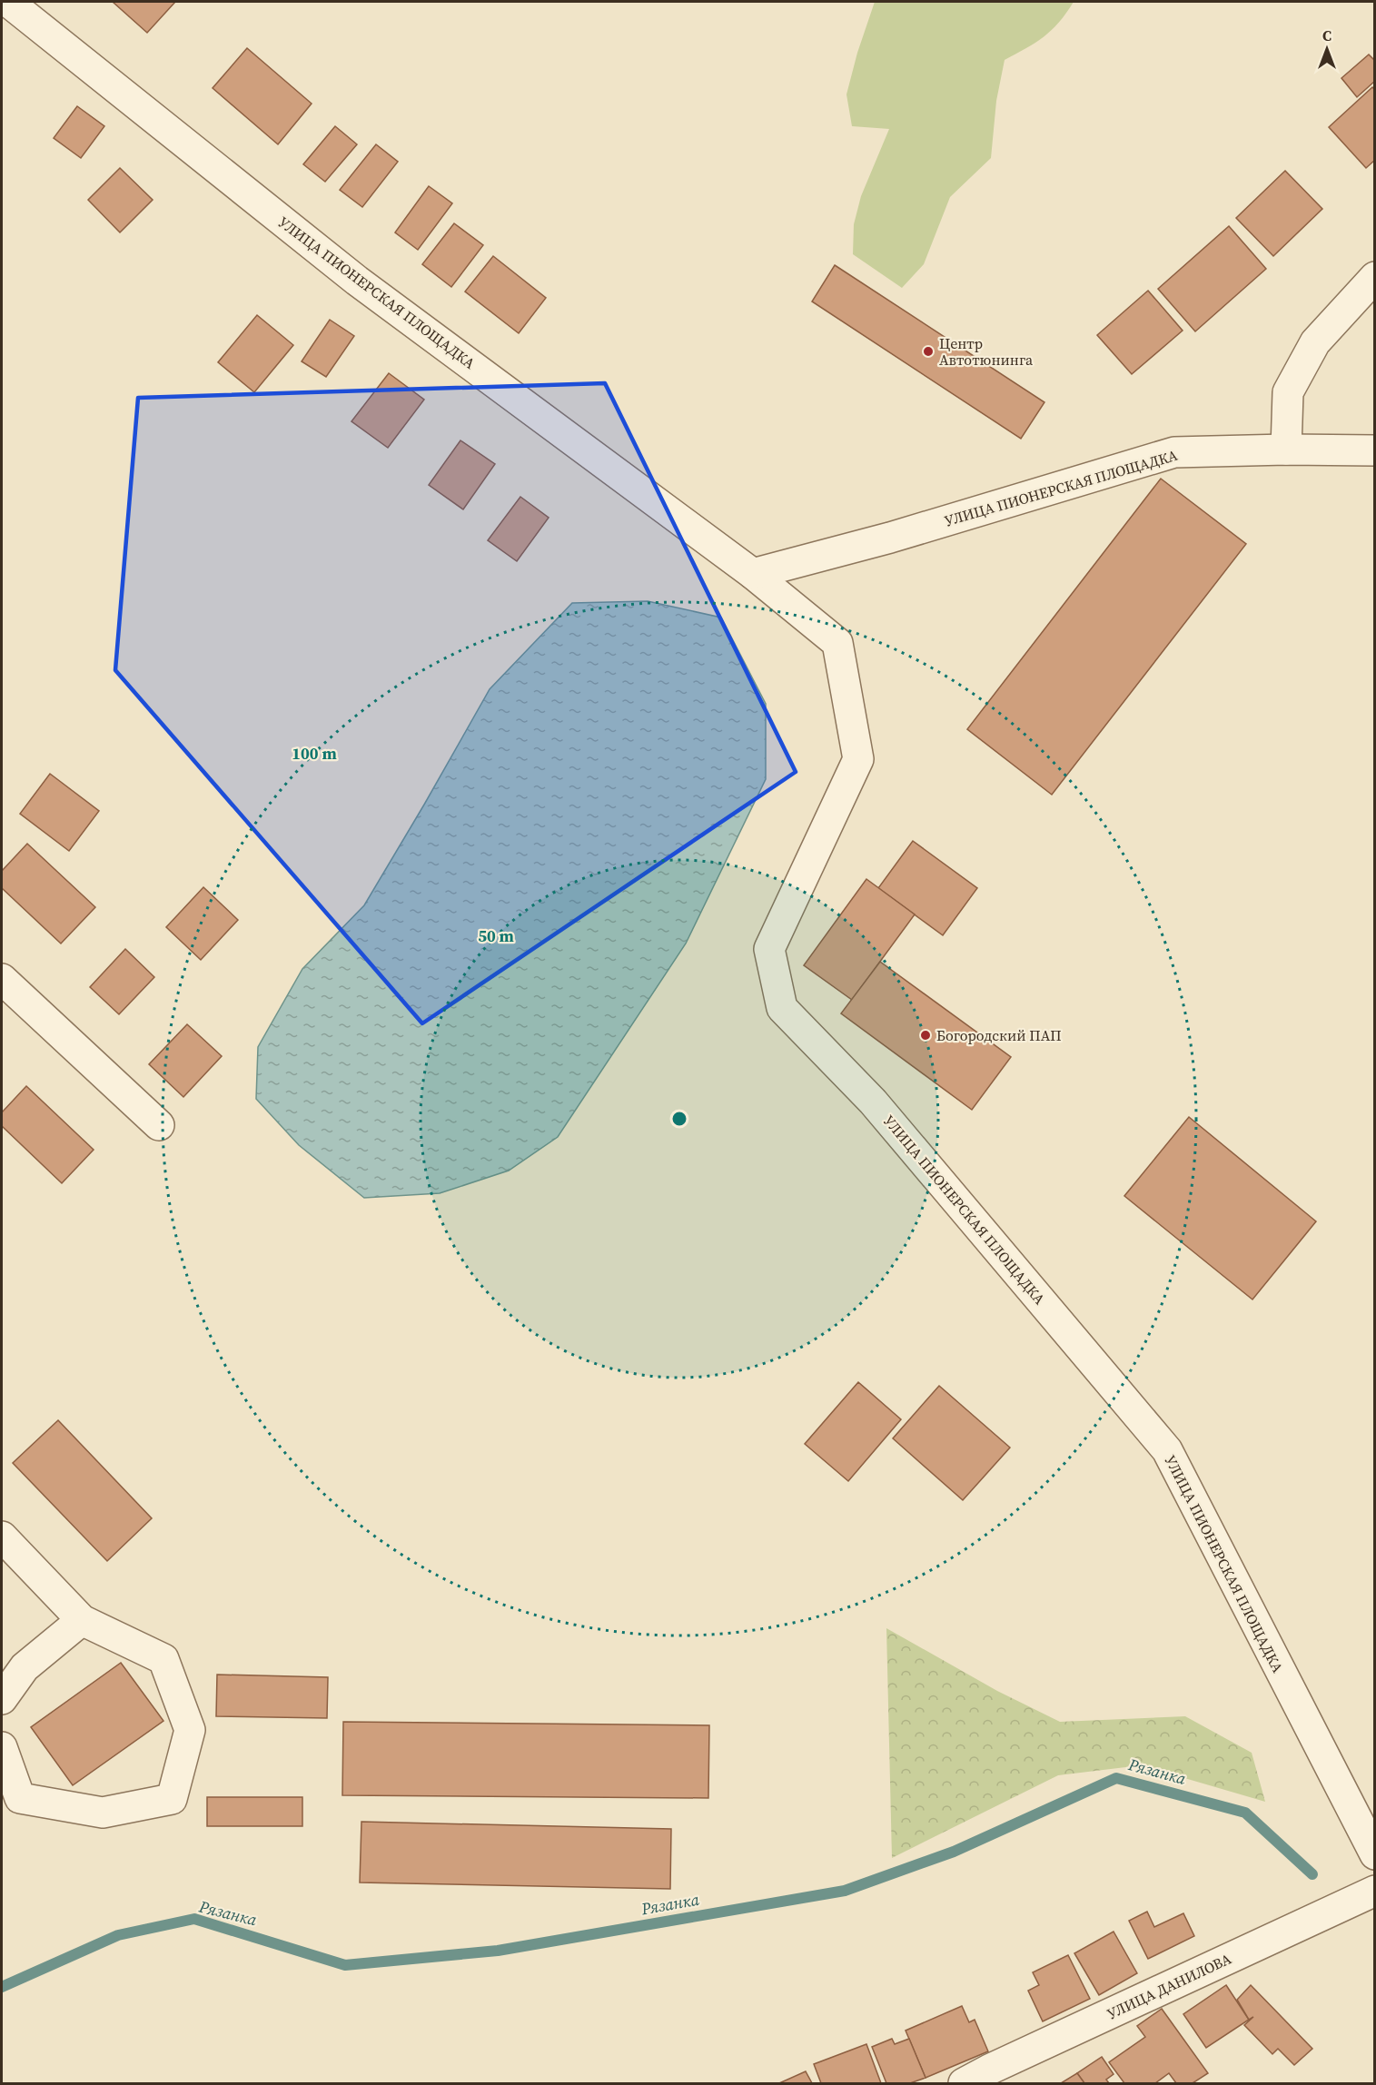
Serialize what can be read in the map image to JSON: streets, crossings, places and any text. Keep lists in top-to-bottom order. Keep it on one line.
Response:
{"streets":{"street":["УЛИЦА ПИОНЕРСКАЯ ПЛОЩАДКА","УЛИЦА ДАНИЛОВА"]},"water":["Рязанка"],"places":["Центр Автотюнинга","Богородский ПАП"],"north":"top","rings":["100 m","50 m"]}
